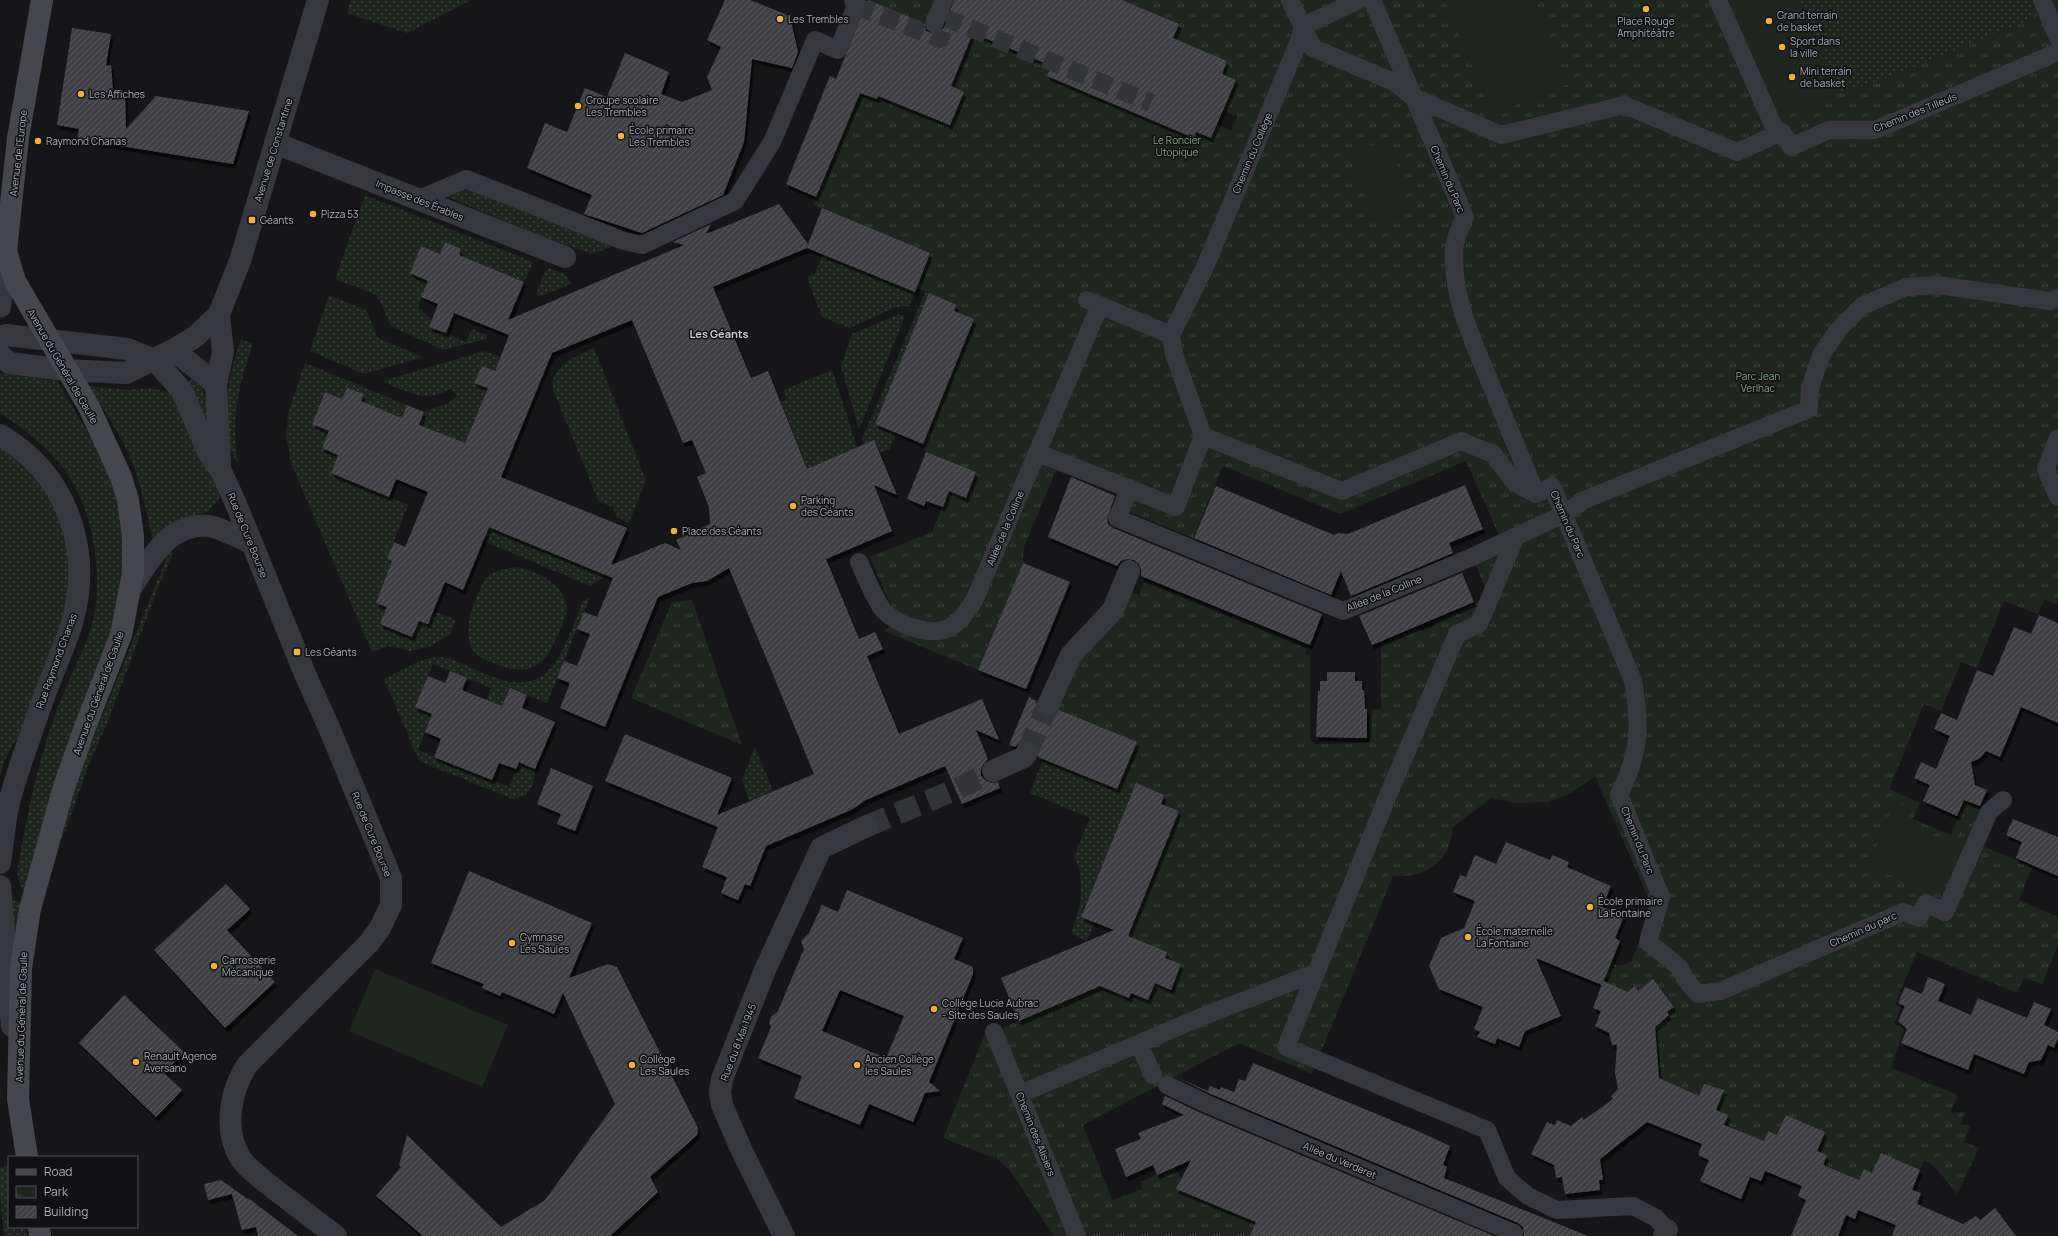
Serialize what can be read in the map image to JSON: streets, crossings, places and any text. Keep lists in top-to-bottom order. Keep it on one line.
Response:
{"streets":{"main road":["Avenue de l'Europe","Avenue du Général de Gaulle"],"street":["Chemin des Tilleuls","Avenue de Constantine","Chemin du Collège","Chemin du Parc","Impasse des Érables","Allée de la Colline","Rue de Cure Bourse","Rue Raymond Chanas","Chemin du parc","Rue du 8 Mai 1945","Chemin des Alisiers","Allée du Verderet"]},"crossings":[["Avenue de Constantine","Impasse des Érables"],["Avenue de Constantine","Avenue du Général de Gaulle"],["Avenue de Constantine","Rue de Cure Bourse"],["Avenue de l'Europe","Avenue du Général de Gaulle"],["Chemin du Collège","Allée de la Colline"],["Chemin du Parc","Allée de la Colline"],["Chemin du Parc","Chemin du parc"]],"districts":["Les Géants"],"parks":["Le Roncier Utopique","Parc Jean Verlhac"],"places":{"other":["Place Rouge Amphitéâtre","Les Trembles","Grand terrain de basket","Sport dans la ville","Mini terrain de basket","Les Affiches","Groupe scolaire Les Trembles","École primaire Les Trembles","Raymond Chanas","Pizza 53","Parking des Géants","Place des Géants","École primaire La Fontaine","École maternelle La Fontaine","Gymnase Les Saules","Carrosserie Mécanique","Collège Lucie Aubrac - Site des Saules","Renault Agence Aversano","Collège Les Saules","Ancien Collège les Saules"],"transit":["Géants","Les Géants"]},"legend":["Road","Park","Building"]}
